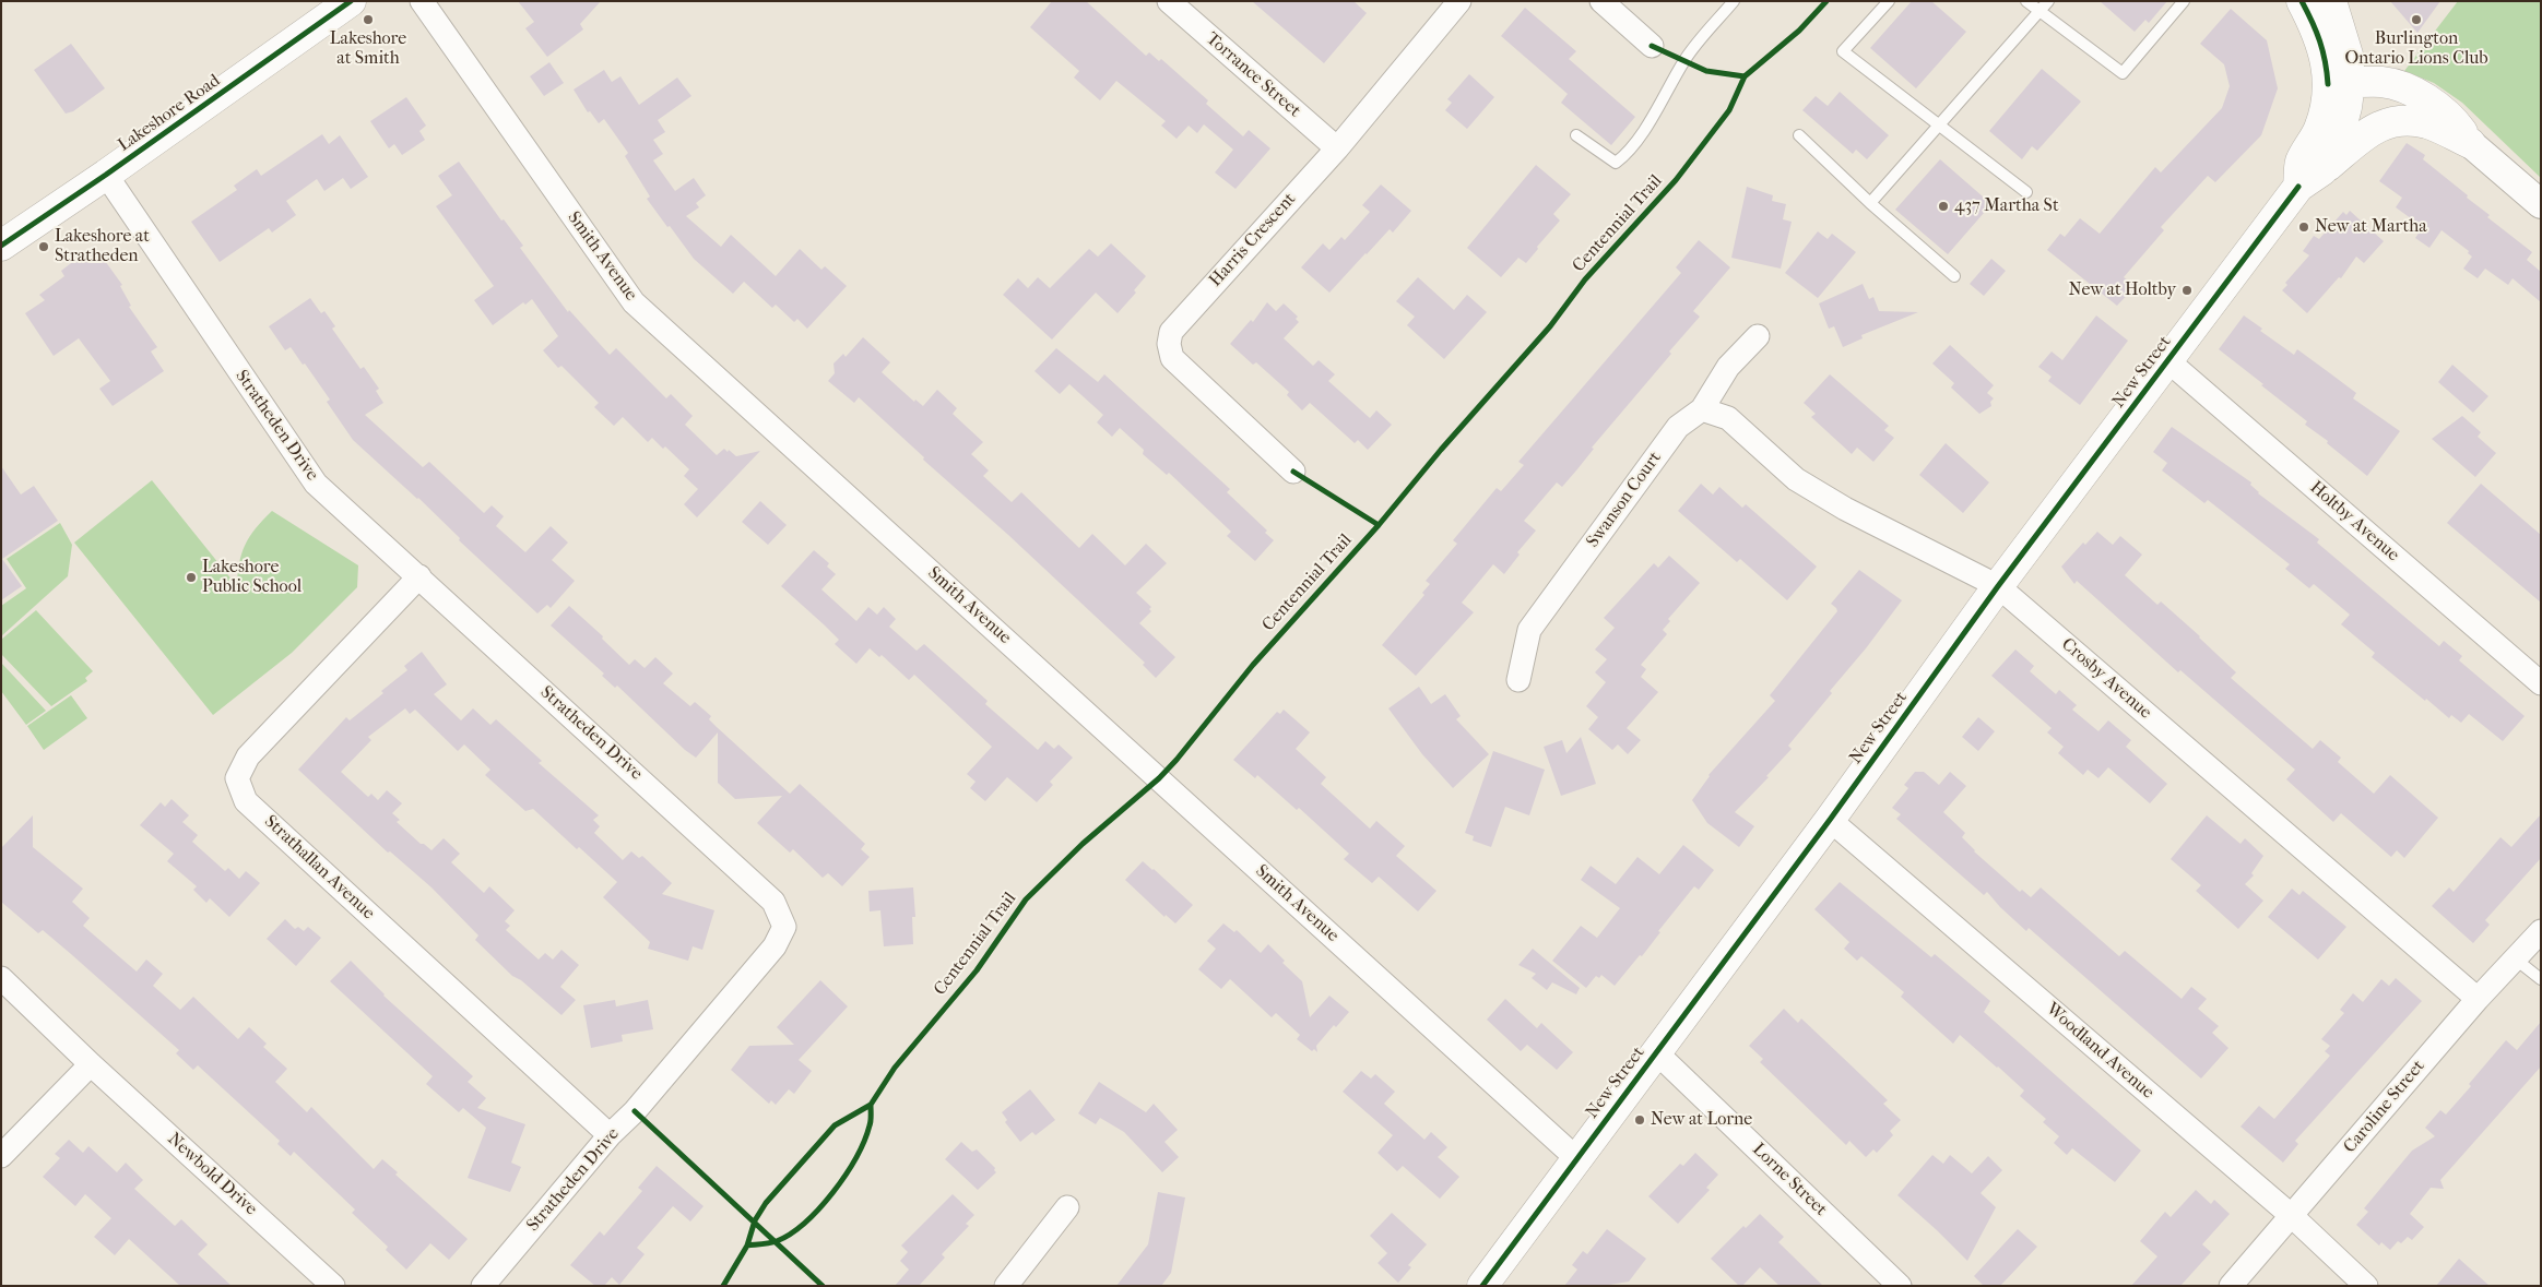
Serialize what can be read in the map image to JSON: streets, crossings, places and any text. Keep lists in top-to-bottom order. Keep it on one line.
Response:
{"streets":{"main road":["Lakeshore Road","New Street"],"street":["Torrance Street","Harris Crescent","Smith Avenue","Stratheden Drive","Swanson Court","Holtby Avenue","Crosby Avenue","Strathallan Avenue","Woodland Avenue","Caroline Street","Newbold Drive","Lorne Street"],"cycle path":["Centennial Trail"]},"crossings":[["Torrance Street","Harris Crescent"],["Lakeshore Road","Stratheden Drive"],["Smith Avenue","New Street"],["New Street","Holtby Avenue"],["New Street","Crosby Avenue"],["New Street","Woodland Avenue"],["New Street","Lorne Street"],["Stratheden Drive","Strathallan Avenue"],["Swanson Court","Crosby Avenue"],["Crosby Avenue","Caroline Street"],["Woodland Avenue","Caroline Street"]],"places":["Lakeshore at Smith","Burlington Ontario Lions Club","437 Martha St","New at Martha","Lakeshore at Stratheden","New at Holtby","Lakeshore Public School","New at Lorne"]}
